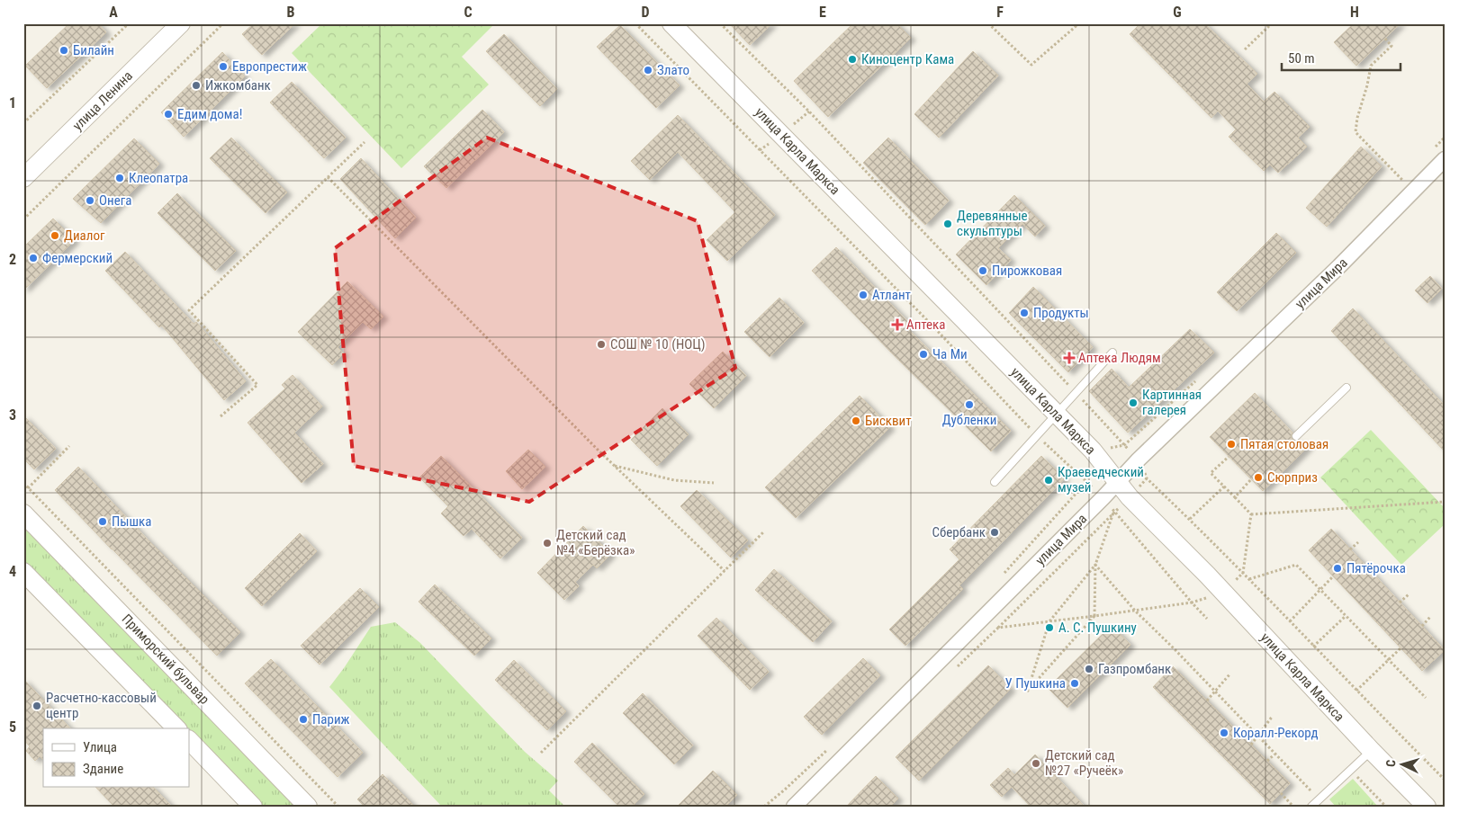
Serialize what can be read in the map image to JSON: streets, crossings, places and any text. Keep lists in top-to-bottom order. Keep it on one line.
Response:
{"streets":{"street":["улица Ленина","улица Карла Маркса","улица Мира","Приморский бульвар"]},"crossings":[["улица Карла Маркса","улица Мира"]],"places":{"other":["Билайн","Киноцентр Кама","Европрестиж","Злато","Ижкомбанк","Едим дома!","Клеопатра","Онега","Деревянные скульптуры","Диалог","Фермерский","Пирожковая","Атлант","Продукты","СОШ № 10 (НОЦ)","Ча Ми","Картинная галерея","Дубленки","Бисквит","Пятая столовая","Сюрприз","Краеведческий музей","Пышка","Сбербанк","Детский сад №4 «Берёзка»","Пятёрочка","А. С. Пушкину","Газпромбанк","У Пушкина","Расчетно-кассовый центр","Париж","Коралл-Рекорд","Детский сад №27 «Ручеёк»"],"health":["Аптека","Аптека Людям"]},"legend":["Улица","Здание"],"scale_bar":"50 m","north":"left","grid":{"columns":["A","B","C","D","E","F","G","H"],"rows":["1","2","3","4","5"]}}
